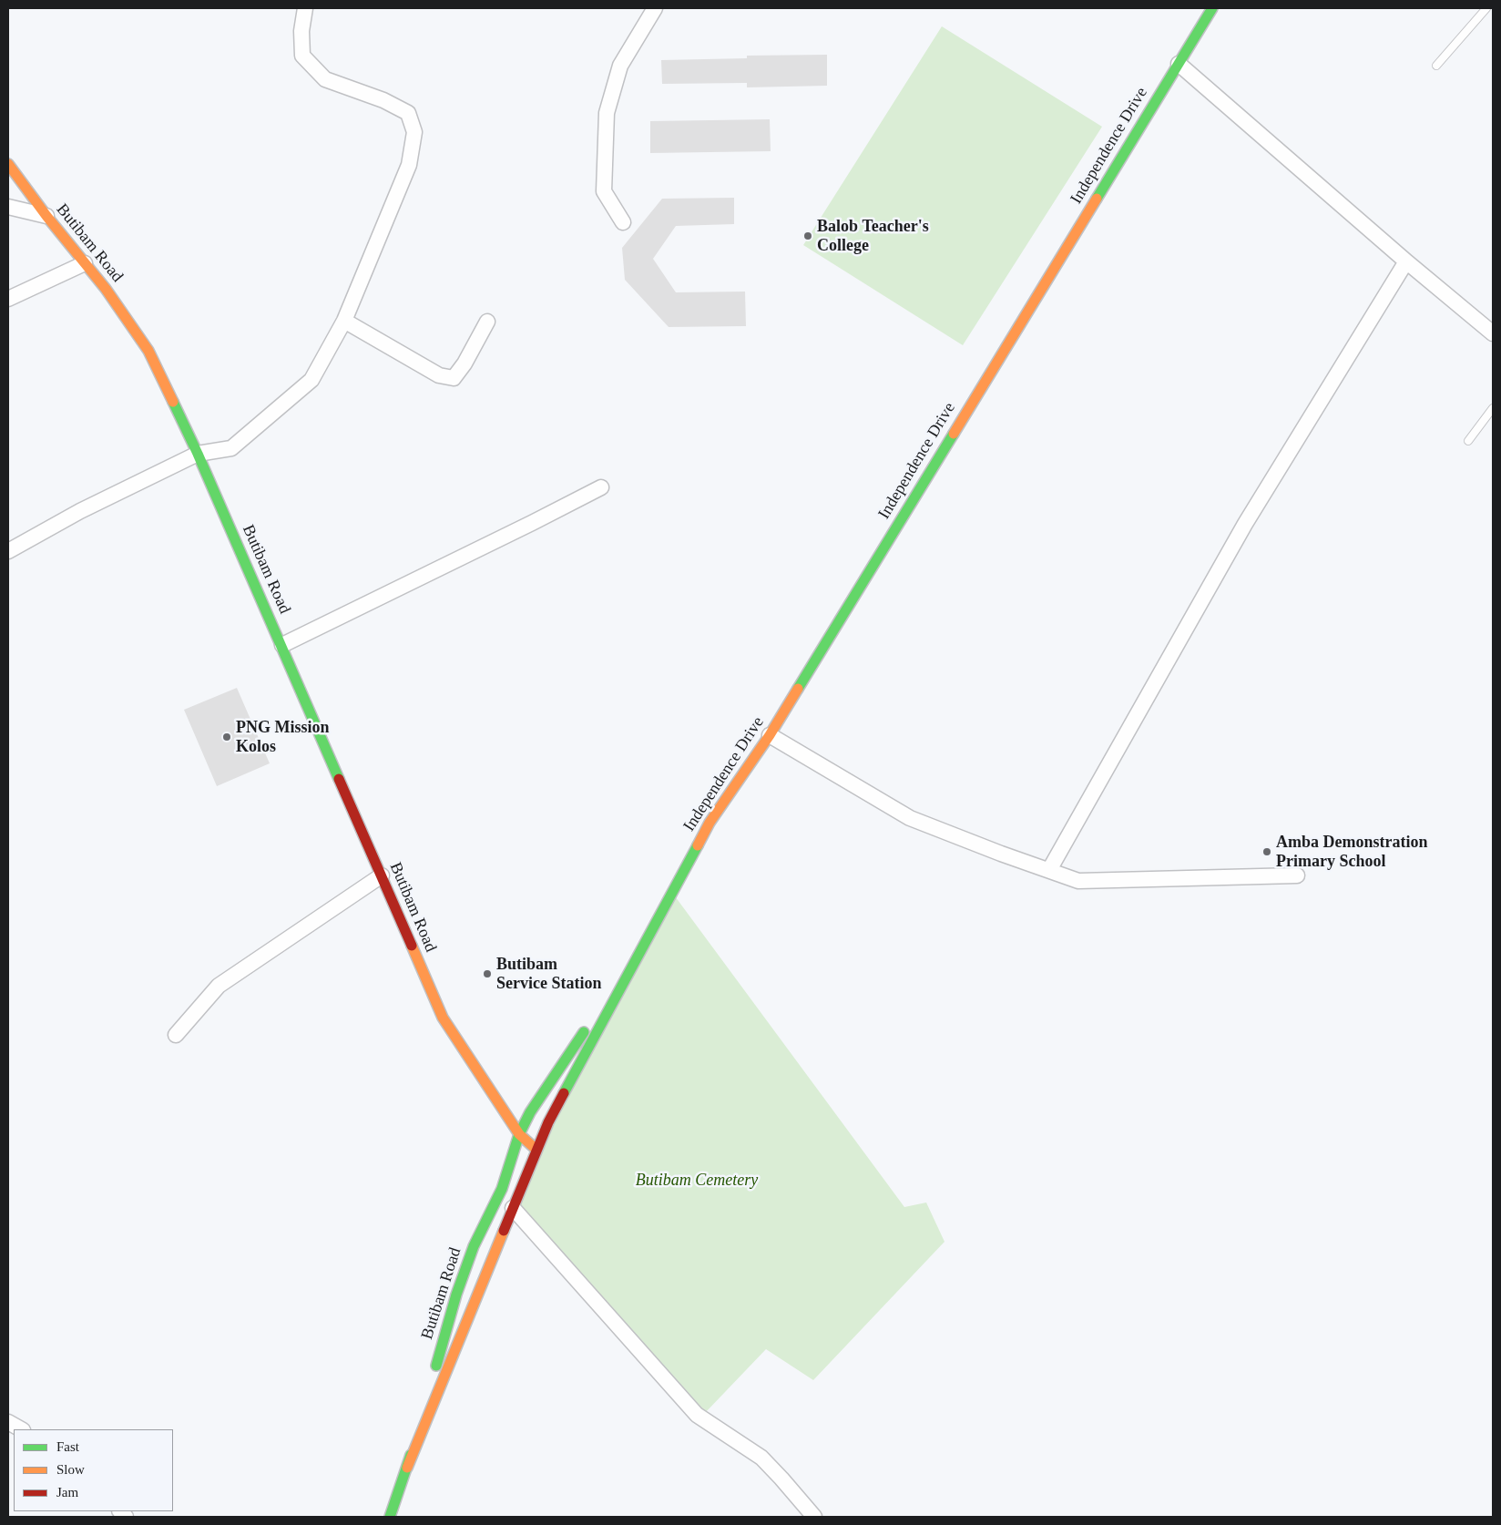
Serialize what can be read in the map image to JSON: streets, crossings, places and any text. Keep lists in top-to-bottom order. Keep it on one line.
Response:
{"streets":{"main road":["Independence Drive","Butibam Road"]},"crossings":[["Independence Drive","Butibam Road"]],"parks":["Butibam Cemetery"],"places":["Balob Teacher's College","PNG Mission Kolos","Amba Demonstration Primary School","Butibam Service Station"],"legend":["Fast","Slow","Jam"]}
